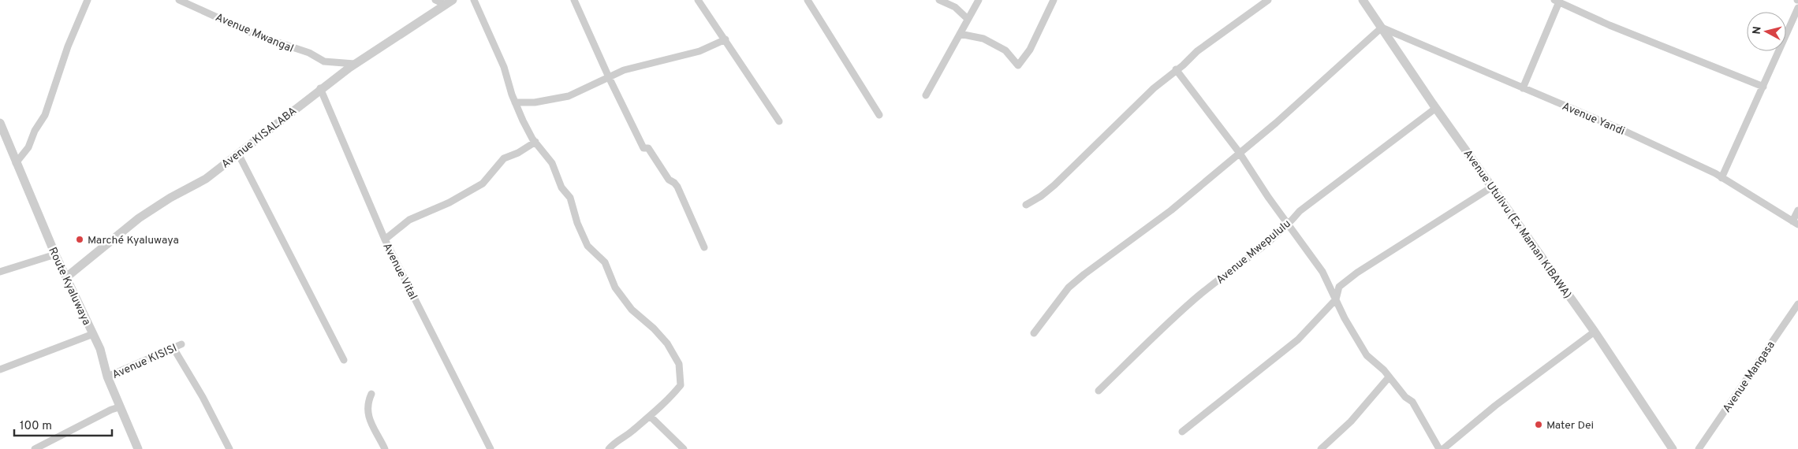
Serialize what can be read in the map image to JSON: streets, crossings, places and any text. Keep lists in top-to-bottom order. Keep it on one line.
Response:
{"streets":{"street":["Avenue Mwangal","Avenue Yandi","Avenue KISALABA","Avenue Utulivu (Ex Maman KIBAWA)","Avenue Mwepululu","Avenue Vital","Route Kyaluwaya","Avenue KISISI","Avenue Mangasa"]},"crossings":[["Avenue Mwangal","Avenue KISALABA"],["Avenue Yandi","Avenue Utulivu (Ex Maman KIBAWA)"],["Avenue KISALABA","Avenue Vital"],["Avenue KISALABA","Route Kyaluwaya"],["Avenue Utulivu (Ex Maman KIBAWA)","Avenue Mwepululu"],["Route Kyaluwaya","Avenue KISISI"]],"places":["Marché Kyaluwaya","Mater Dei"],"scale_bar":"100 m","north":"left"}
